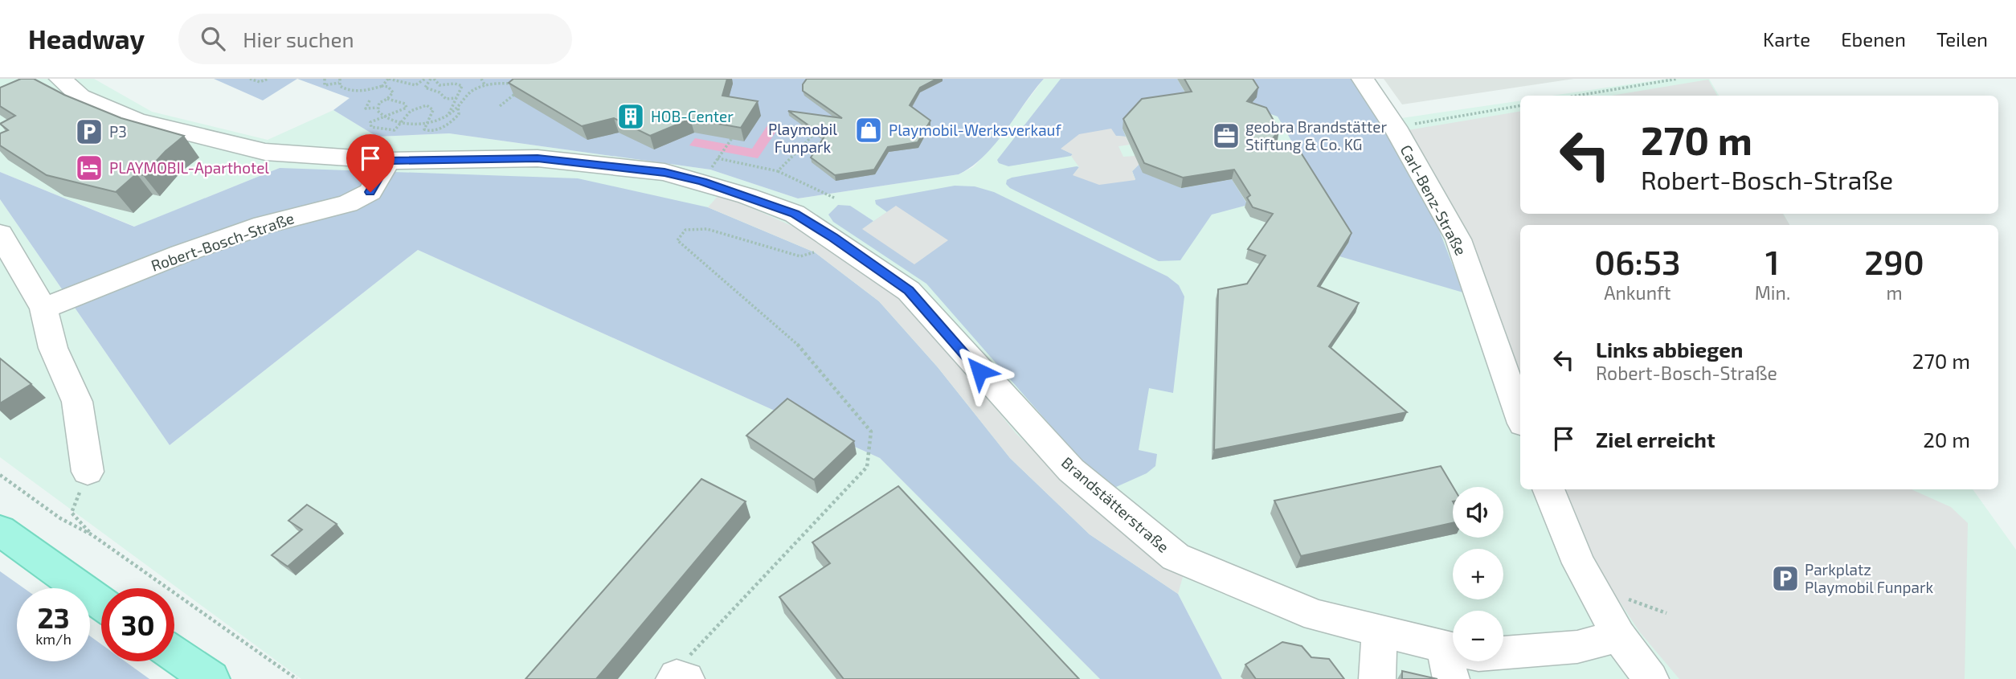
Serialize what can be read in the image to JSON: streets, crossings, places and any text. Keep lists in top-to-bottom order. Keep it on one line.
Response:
{"streets":{"street":["Carl-Benz-Straße","Robert-Bosch-Straße","Brandstätterstraße"]},"crossings":[["Robert-Bosch-Straße","Brandstätterstraße"]],"parks":["Playmobil Funpark"],"places":{"building":["HOB-Center"],"shop":["Playmobil-Werksverkauf"],"parking":["P3","Parkplatz Playmobil Funpark"],"office":["geobra Brandstätter Stiftung & Co. KG"],"hotel":["PLAYMOBIL-Aparthotel"]},"page":{"header":"Headway","search":"Hier suchen","nav":["Karte","Ebenen","Teilen"],"turn":["270 m","Robert-Bosch-Straße"],"eta":["06:53","Ankunft","1","Min.","290","m"],"list":[{"name":"Links abbiegen","note":"Robert-Bosch-Straße","value":"270 m"},{"name":"Ziel erreicht","value":"20 m"}],"map_buttons":["+","−"],"speed":"23 km/h","limit":"30"}}
